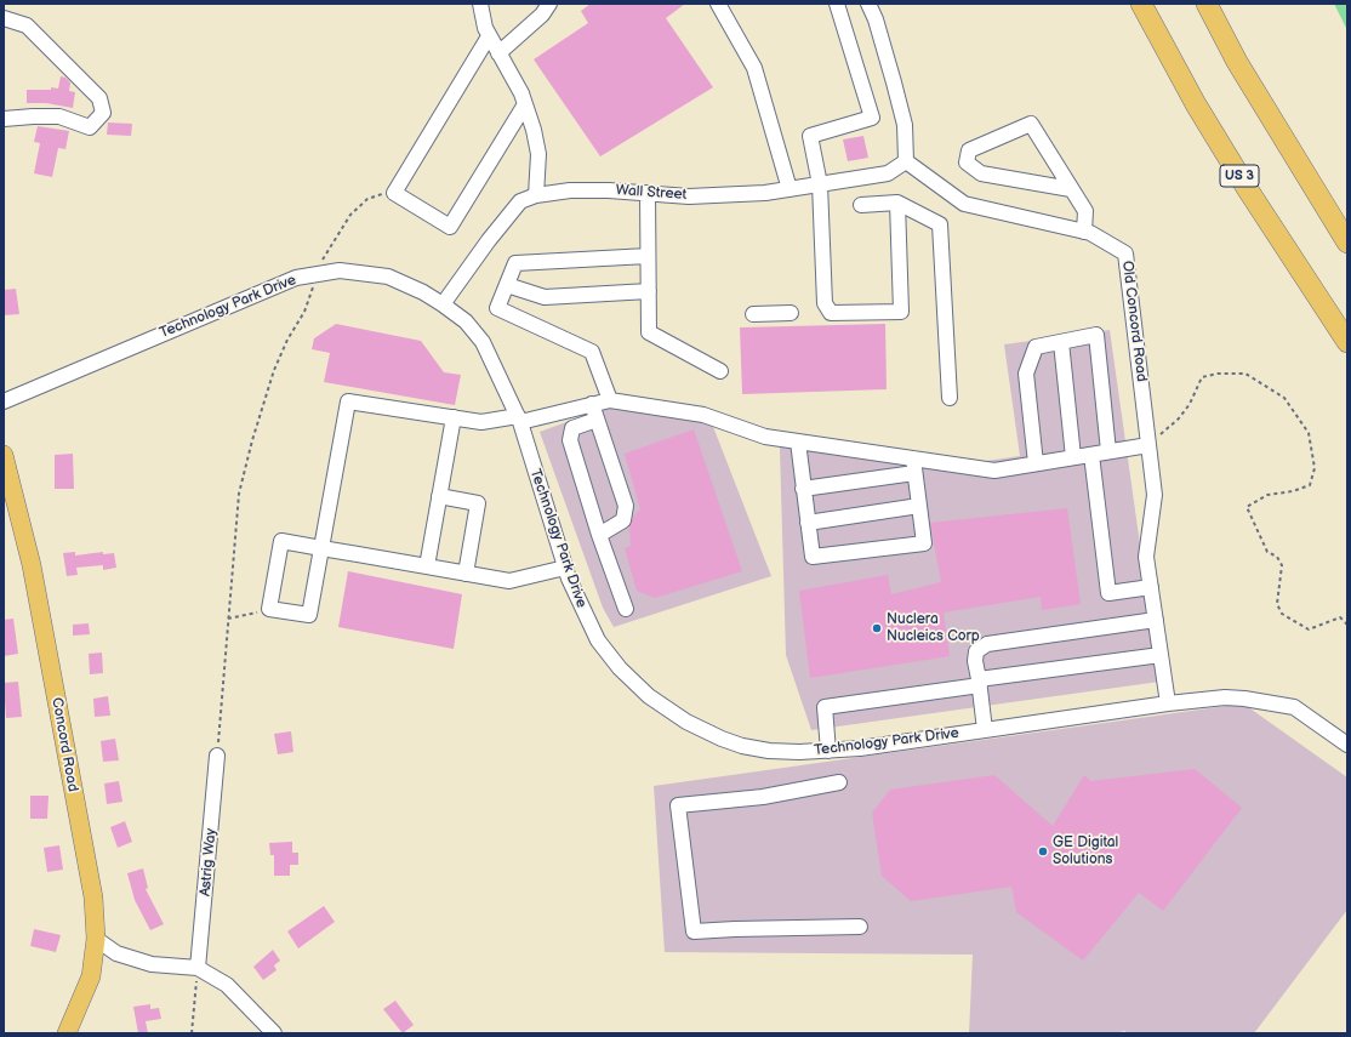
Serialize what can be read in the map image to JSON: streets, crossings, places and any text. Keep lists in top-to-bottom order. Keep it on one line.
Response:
{"streets":{"highway":["US 3"],"main road":["Concord Road"],"street":["Wall Street","Technology Park Drive","Old Concord Road","Astrig Way"]},"crossings":[["Wall Street","Technology Park Drive"],["Wall Street","Old Concord Road"],["Technology Park Drive","Old Concord Road"]],"places":["Nuclera Nucleics Corp","GE Digital Solutions"]}
